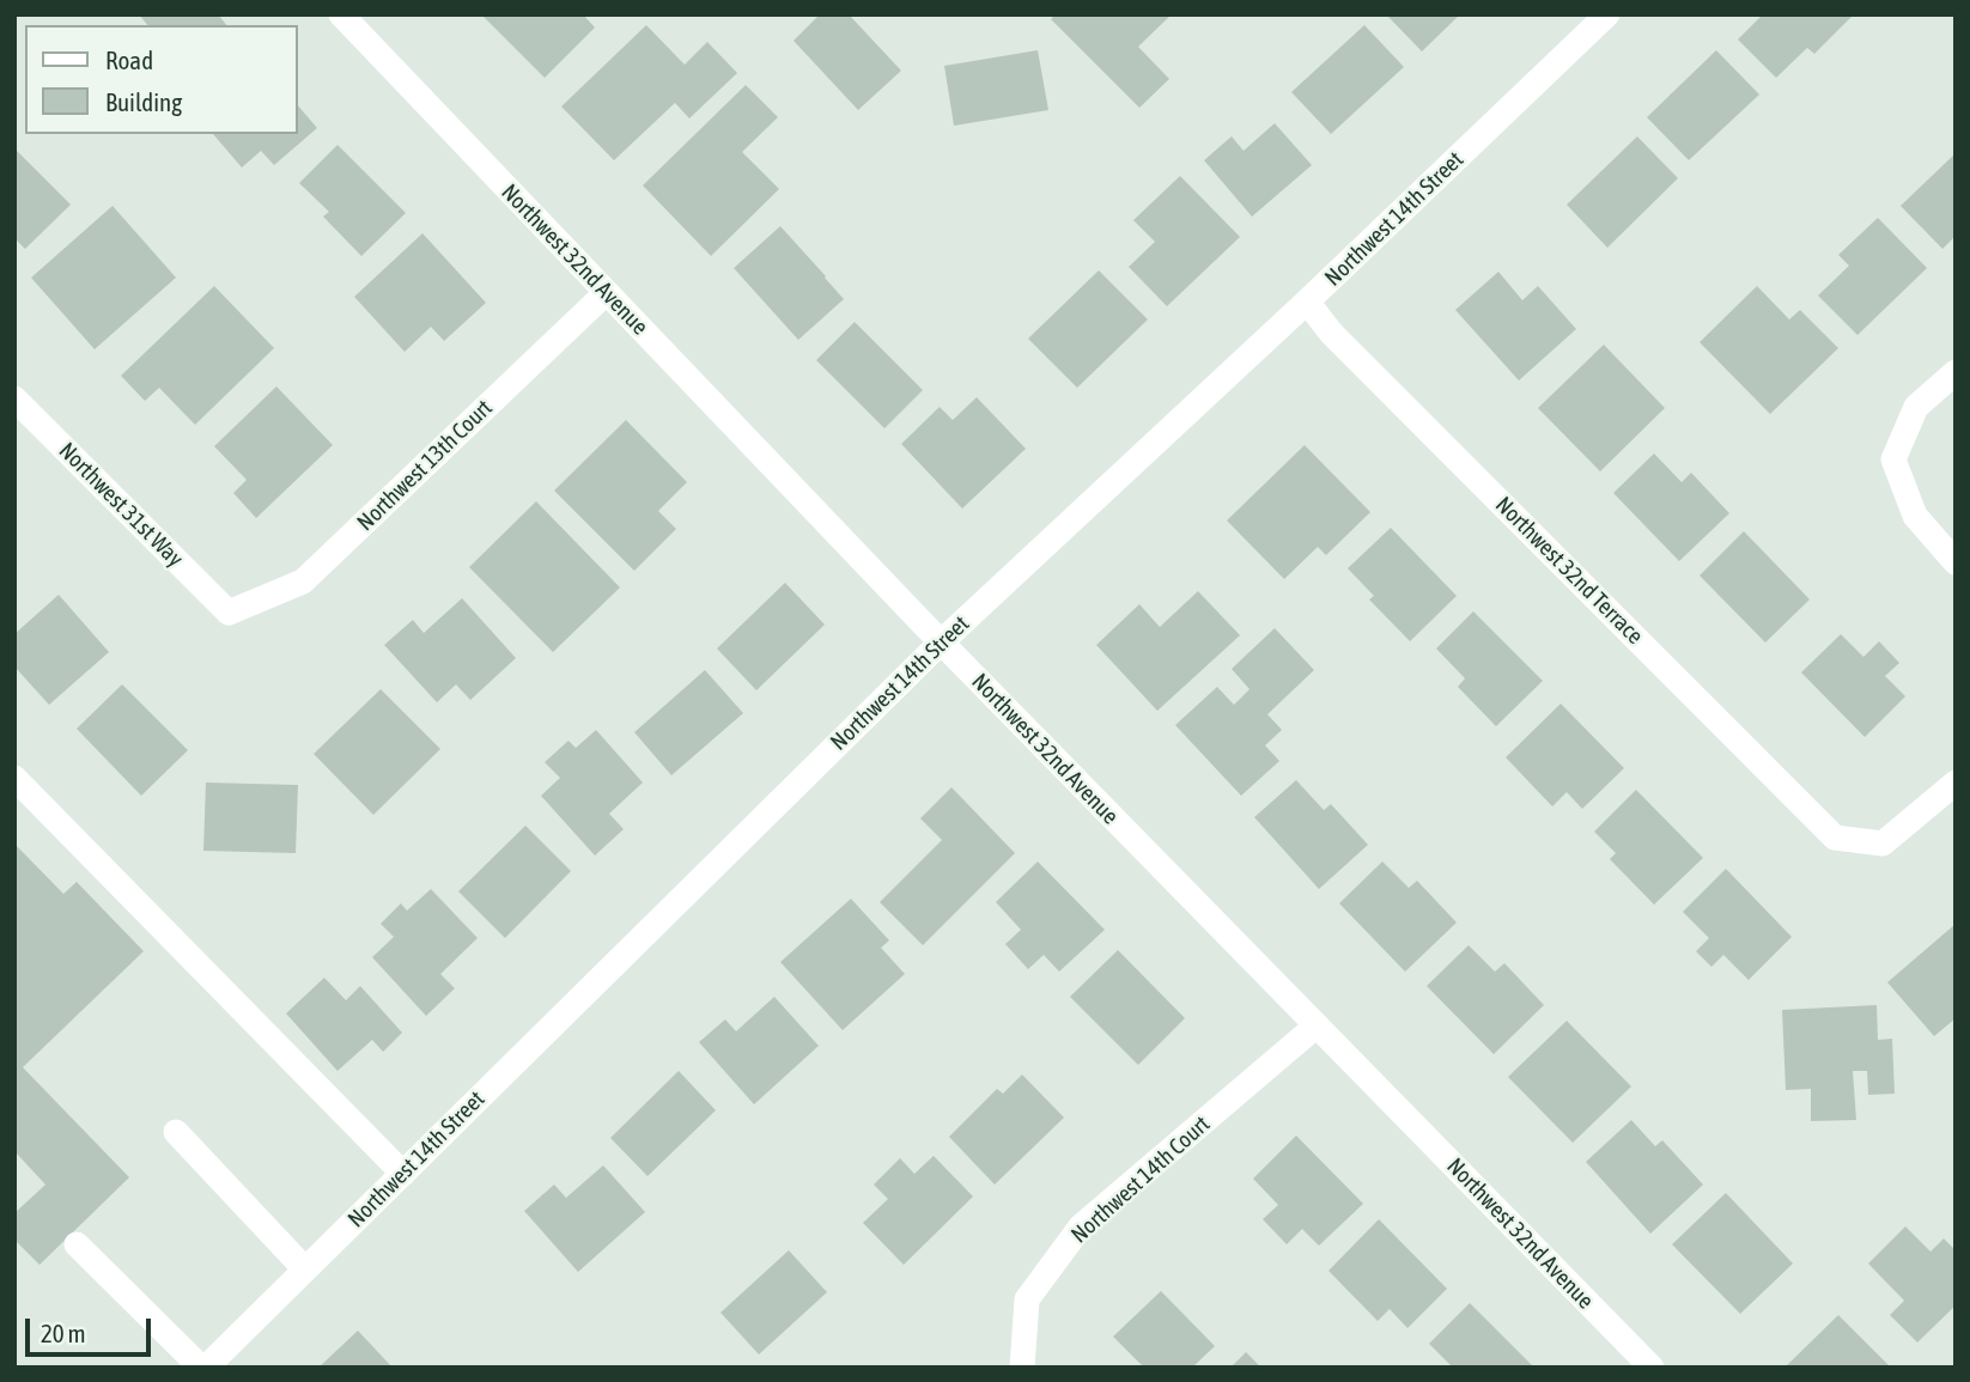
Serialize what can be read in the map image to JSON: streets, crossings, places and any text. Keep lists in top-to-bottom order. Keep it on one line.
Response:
{"streets":{"street":["Northwest 14th Street","Northwest 32nd Avenue","Northwest 13th Court","Northwest 31st Way","Northwest 32nd Terrace","Northwest 14th Court"]},"crossings":[["Northwest 14th Street","Northwest 32nd Avenue"],["Northwest 14th Street","Northwest 32nd Terrace"],["Northwest 32nd Avenue","Northwest 13th Court"],["Northwest 32nd Avenue","Northwest 14th Court"],["Northwest 13th Court","Northwest 31st Way"]],"legend":["Road","Building"],"scale_bar":"20 m"}
